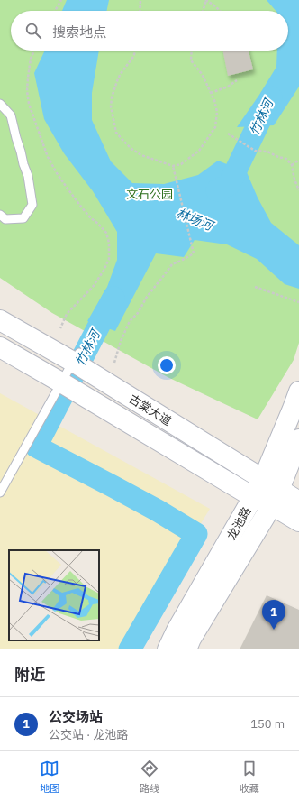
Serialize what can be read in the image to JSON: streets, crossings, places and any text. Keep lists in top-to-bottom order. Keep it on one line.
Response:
{"streets":{"main road":["古棠大道","龙池路"]},"crossings":[["古棠大道","龙池路"]],"water":["竹林河","林场河"],"parks":["文石公园"],"page":{"search":"搜索地点","pins":"1","heading":"附近","list":[{"mark":"1","name":"公交场站","note":"公交站 · 龙池路","value":"150 m"}],"nav":["地图","路线","收藏"]}}
